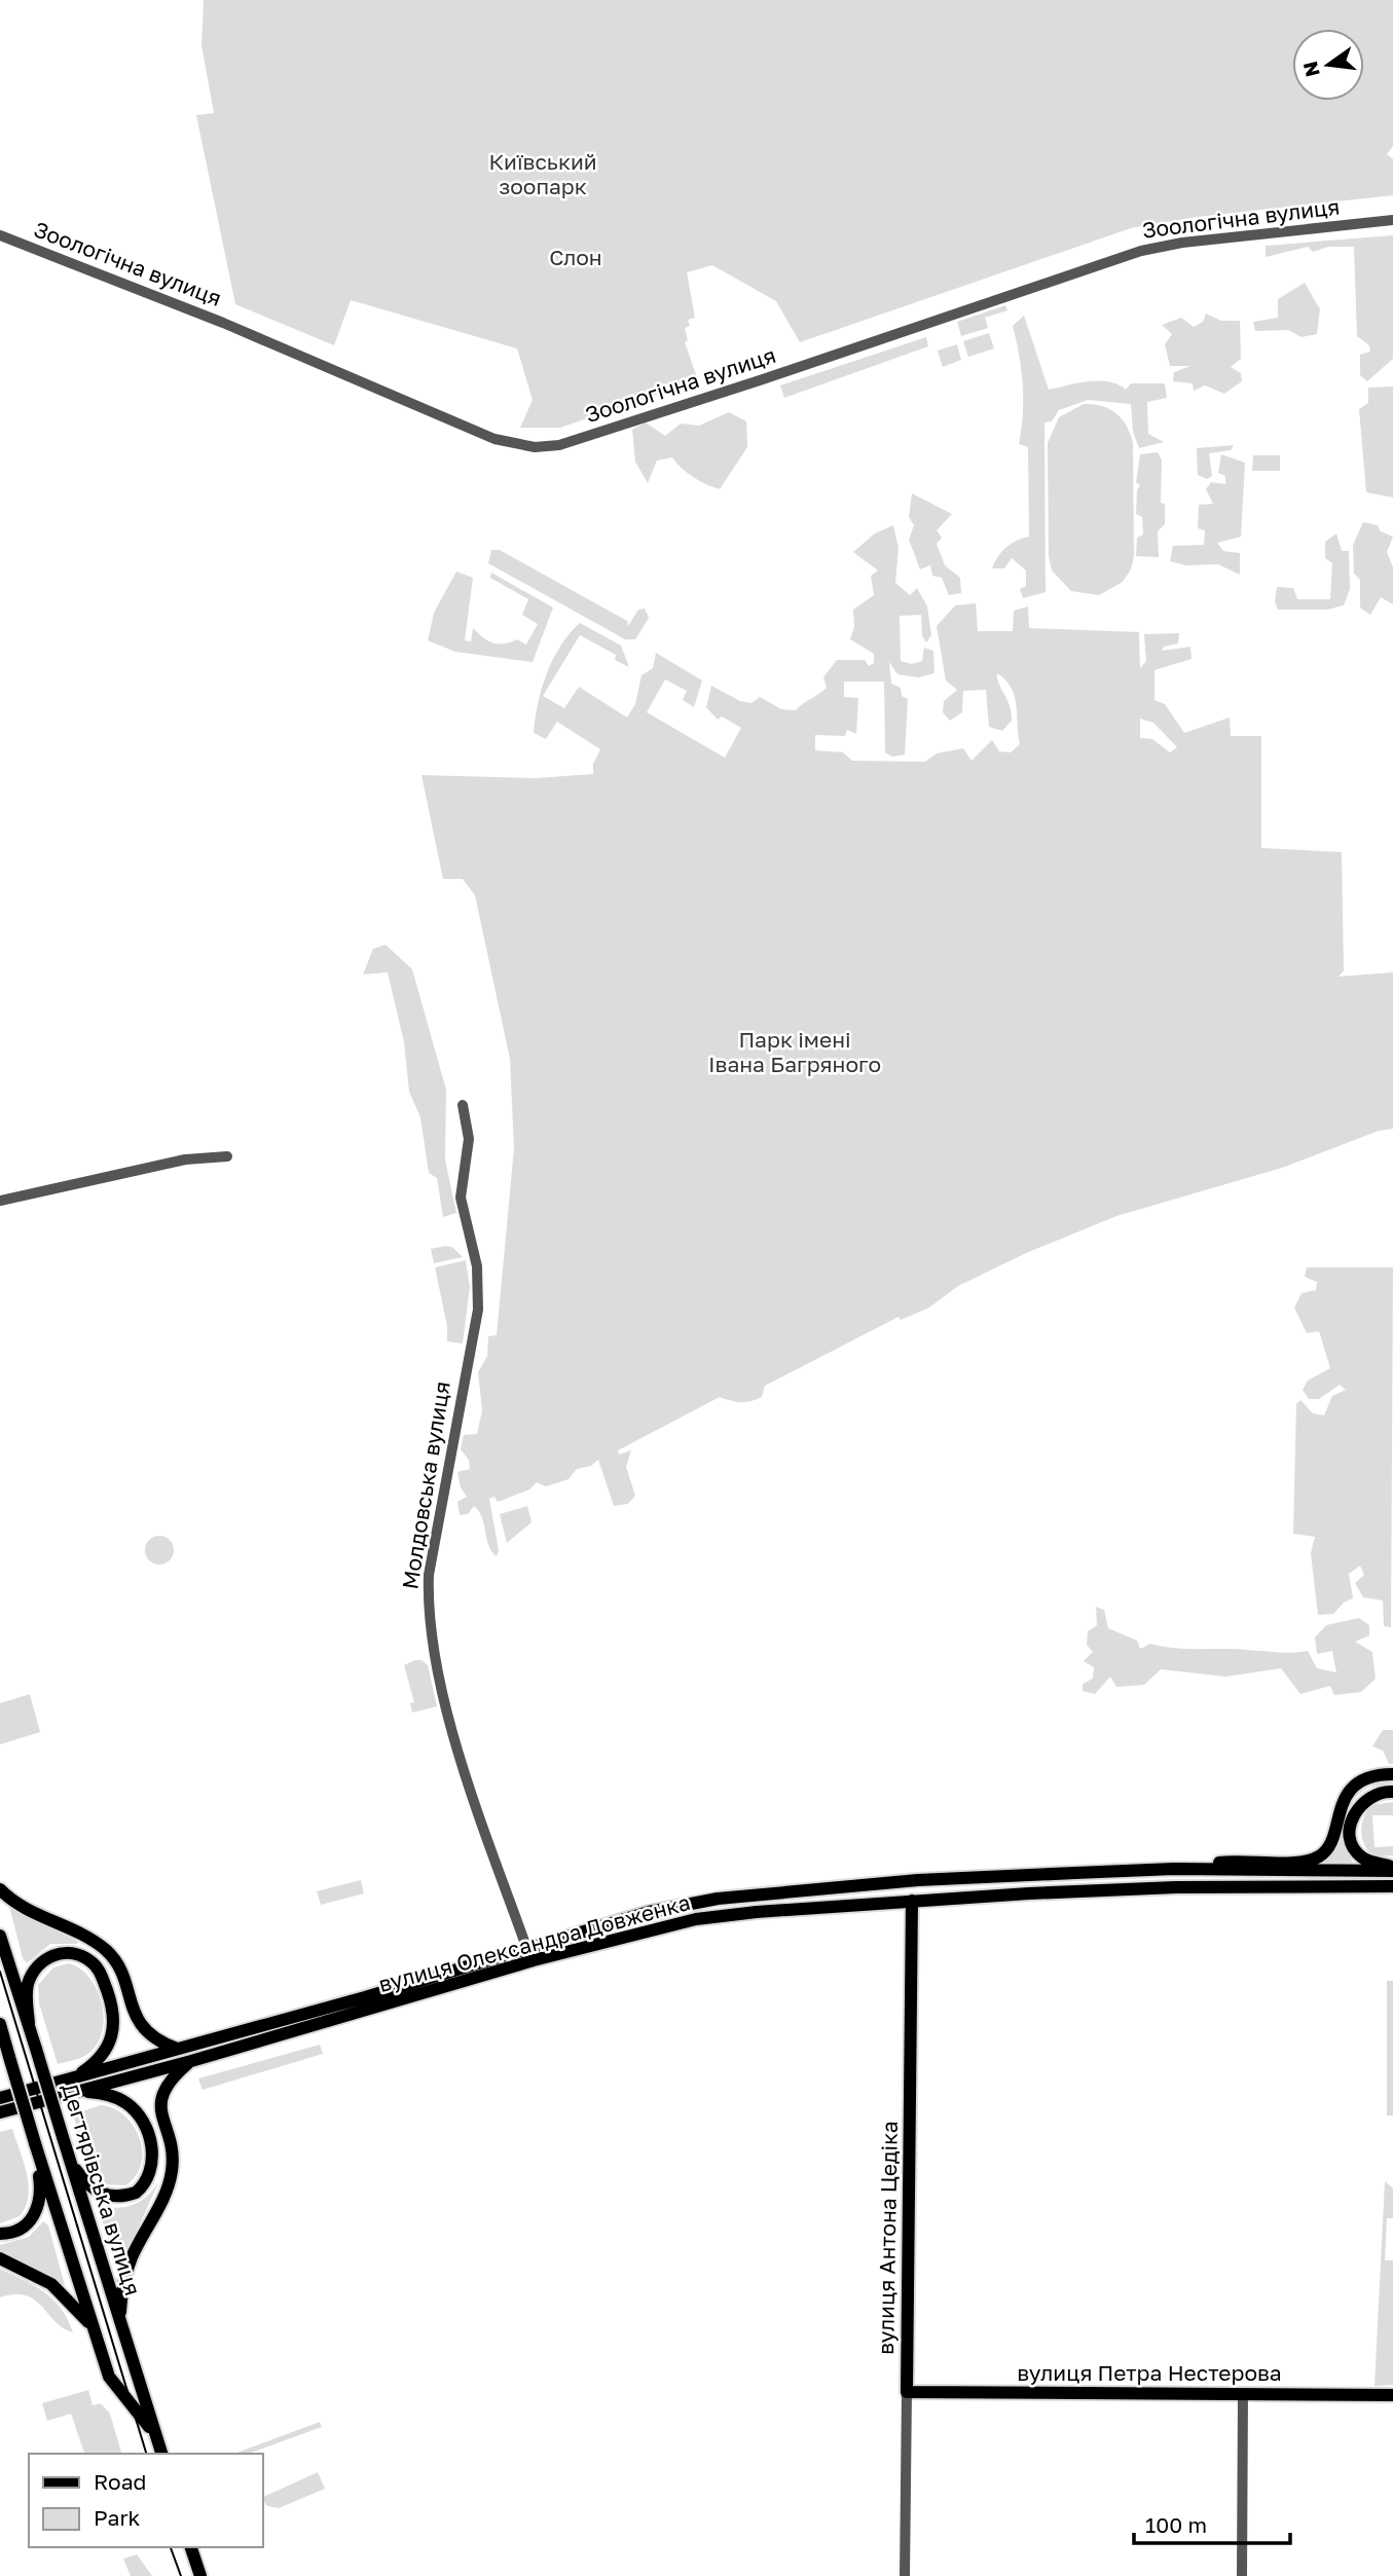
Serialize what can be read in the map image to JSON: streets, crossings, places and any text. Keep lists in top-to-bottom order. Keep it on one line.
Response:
{"streets":{"main road":["вулиця Олександра Довженка","Дегтярівська вулиця","вулиця Антона Цедіка","вулиця Петра Нестерова"],"street":["Зоологічна вулиця","Молдовська вулиця"]},"crossings":[["Молдовська вулиця","вулиця Олександра Довженка"],["вулиця Олександра Довженка","вулиця Антона Цедіка"],["вулиця Антона Цедіка","вулиця Петра Нестерова"]],"parks":["Київський зоопарк","Слон","Парк імені Івана Багряного"],"legend":["Road","Park"],"scale_bar":"100 m","north":"left"}
